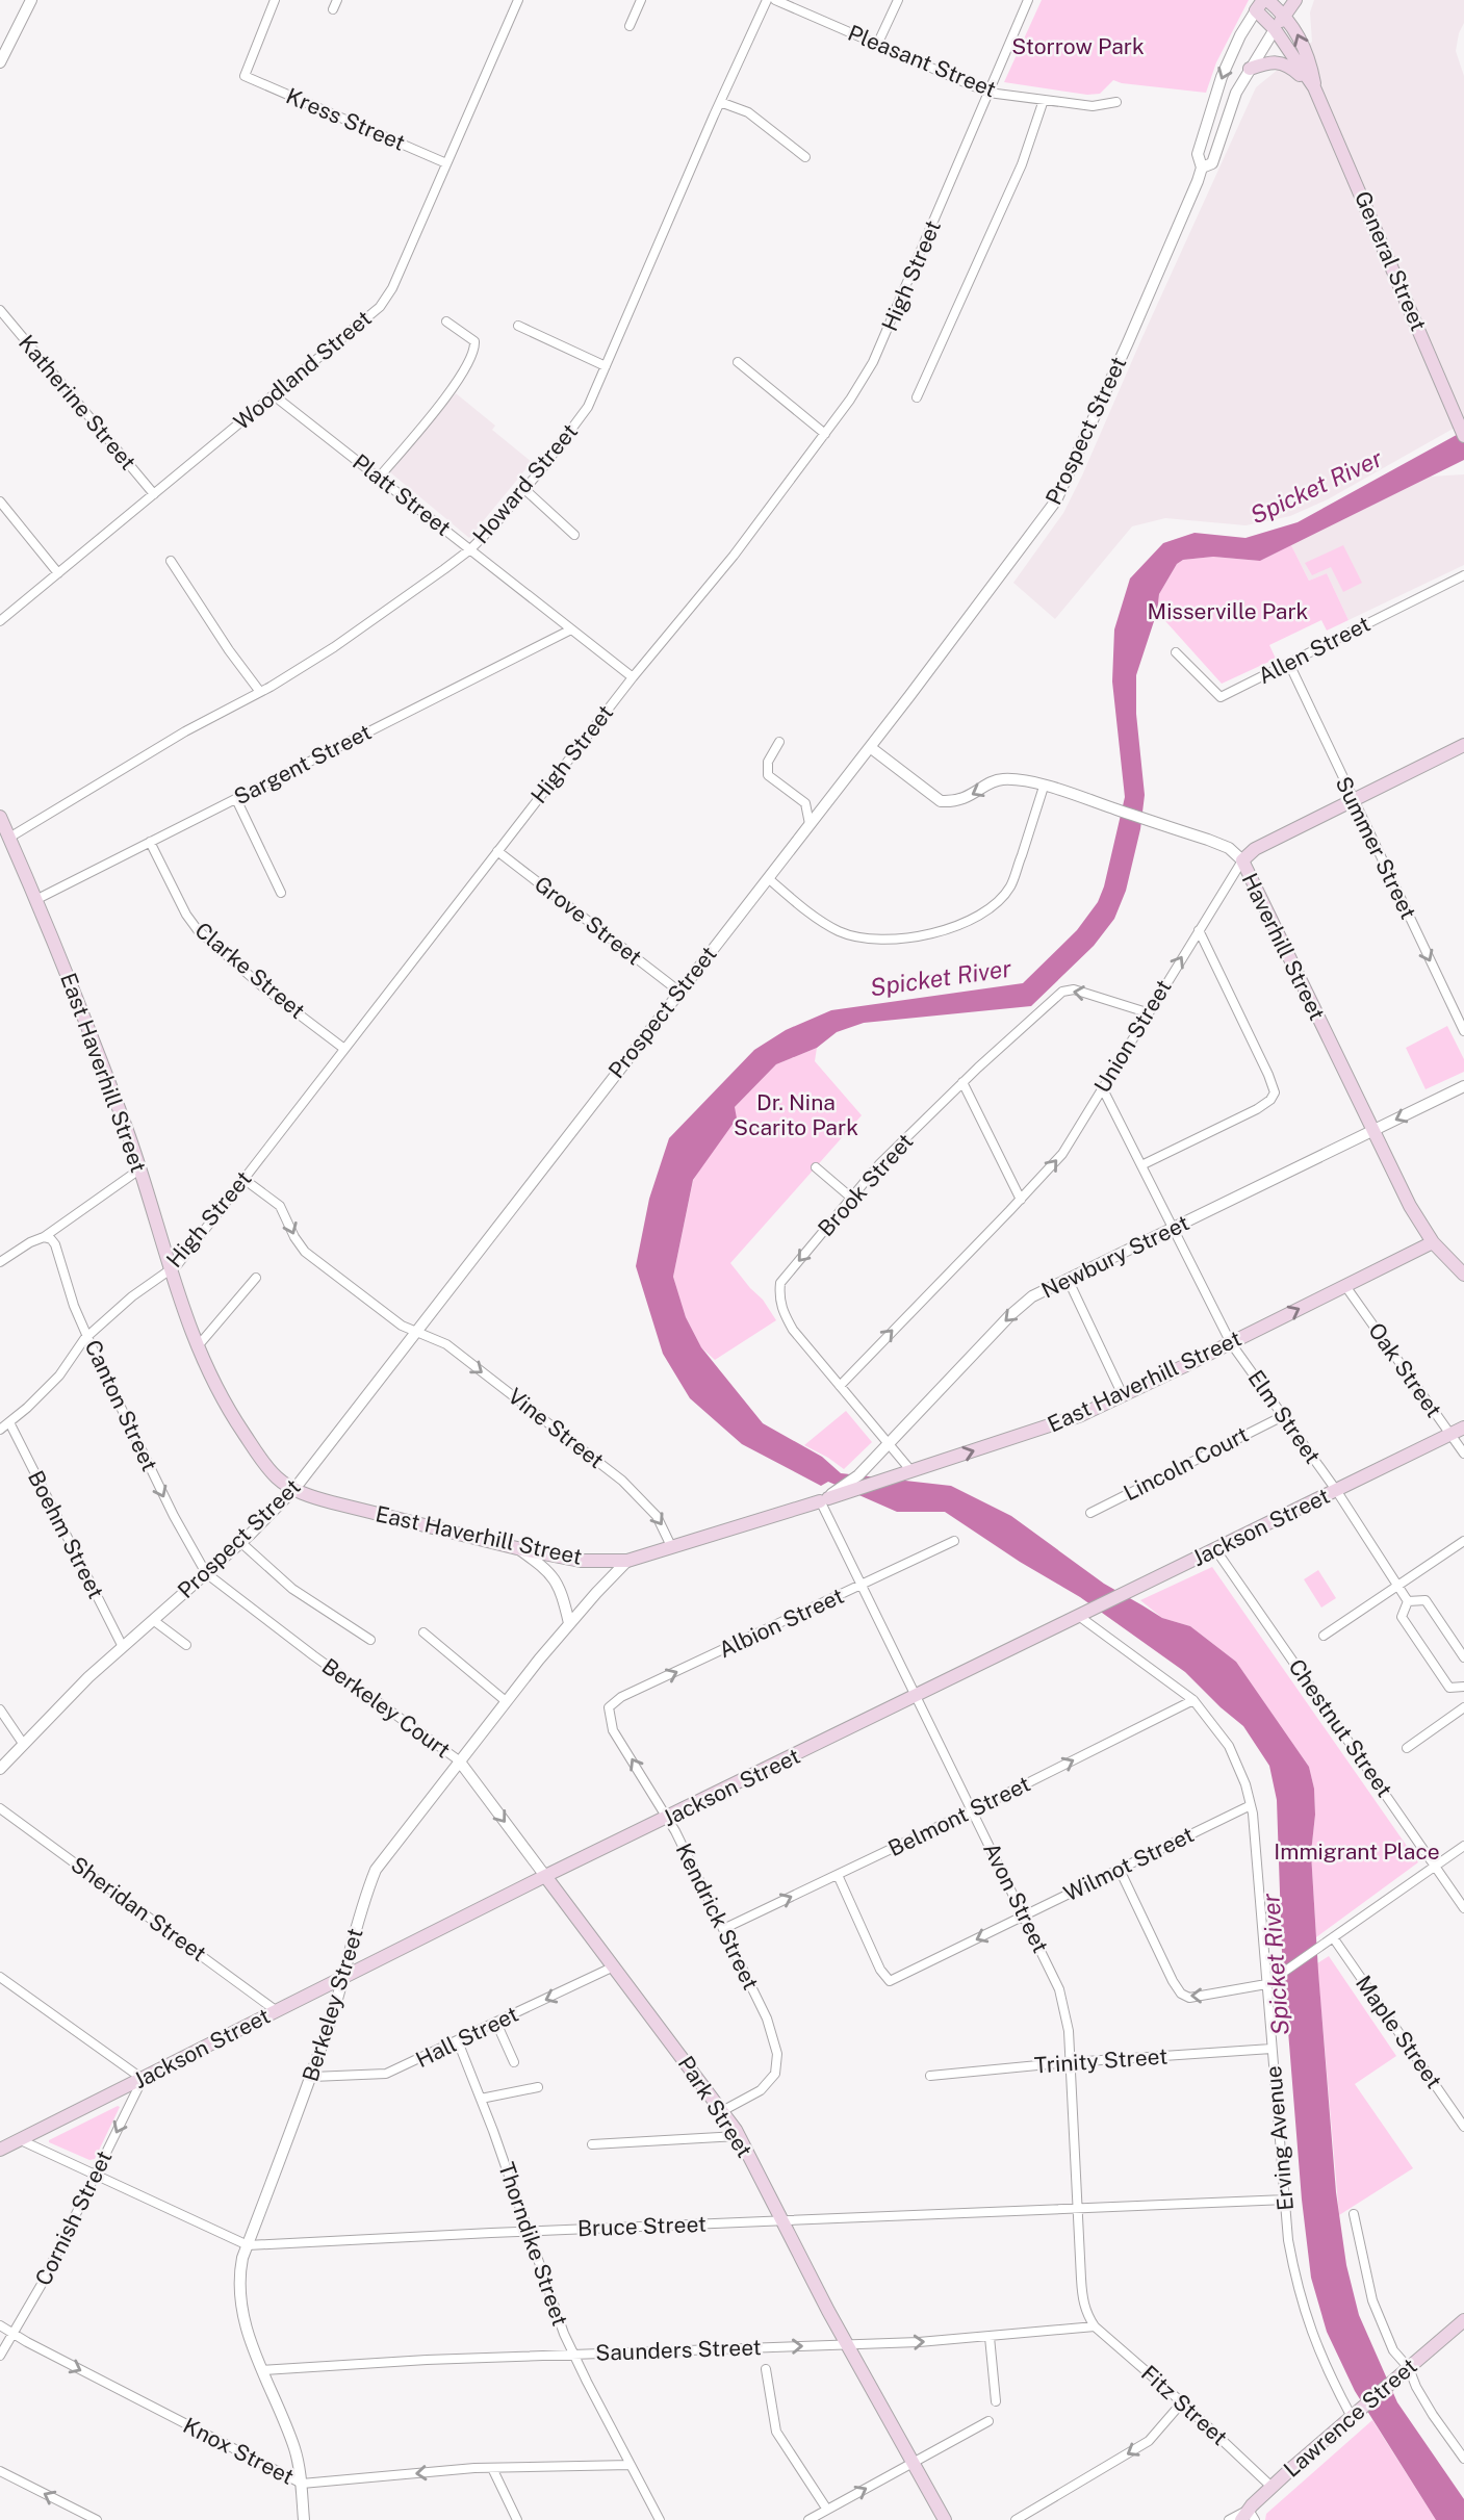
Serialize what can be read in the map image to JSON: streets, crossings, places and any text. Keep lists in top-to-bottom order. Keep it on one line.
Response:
{"streets":{"main road":["General Street","Prospect Street","Haverhill Street","Union Street","East Haverhill Street","Jackson Street","Park Street","Lawrence Street"],"street":["Pleasant Street","Kress Street","High Street","Woodland Street","Katherine Street","Howard Street","Platt Street","Allen Street","Sargent Street","Summer Street","Grove Street","Clarke Street","Brook Street","Newbury Street","Oak Street","Canton Street","Elm Street","Vine Street","Lincoln Court","Boehm Street","Albion Street","Berkeley Court","Chestnut Street","Belmont Street","Wilmot Street","Avon Street","Sheridan Street","Kendrick Street","Berkeley Street","Maple Street","Hall Street","Trinity Street","Erving Avenue","Cornish Street","Bruce Street","Thorndike Street","Saunders Street","Fitz Street","Knox Street"]},"crossings":[["Pleasant Street","High Street"],["Kress Street","Woodland Street"],["General Street","Prospect Street"],["High Street","Platt Street"],["High Street","Grove Street"],["High Street","Clarke Street"],["High Street","East Haverhill Street"],["High Street","Canton Street"],["High Street","Vine Street"],["High Street","Boehm Street"],["Woodland Street","Katherine Street"],["Woodland Street","Platt Street"],["Prospect Street","Grove Street"],["Prospect Street","Haverhill Street"],["Prospect Street","East Haverhill Street"],["Prospect Street","Canton Street"],["Prospect Street","Vine Street"],["Prospect Street","Boehm Street"],["Prospect Street","Berkeley Court"],["Howard Street","Platt Street"],["Howard Street","East Haverhill Street"],["Platt Street","Sargent Street"],["Allen Street","Summer Street"],["Sargent Street","Clarke Street"],["Sargent Street","East Haverhill Street"],["Summer Street","Union Street"],["Haverhill Street","Union Street"],["Haverhill Street","East Haverhill Street"],["Haverhill Street","Newbury Street"],["Union Street","Brook Street"],["Union Street","Elm Street"],["East Haverhill Street","Brook Street"],["East Haverhill Street","Newbury Street"],["East Haverhill Street","Oak Street"],["East Haverhill Street","Elm Street"],["East Haverhill Street","Vine Street"],["East Haverhill Street","Avon Street"],["East Haverhill Street","Berkeley Street"],["Brook Street","Newbury Street"],["Newbury Street","Elm Street"],["Newbury Street","Avon Street"],["Oak Street","Jackson Street"],["Canton Street","Berkeley Court"],["Elm Street","Lincoln Court"],["Elm Street","Jackson Street"],["Jackson Street","Chestnut Street"],["Jackson Street","Avon Street"],["Jackson Street","Sheridan Street"],["Jackson Street","Kendrick Street"],["Jackson Street","Berkeley Street"],["Jackson Street","Park Street"],["Jackson Street","Erving Avenue"],["Jackson Street","Cornish Street"],["Jackson Street","Bruce Street"],["Albion Street","Avon Street"],["Albion Street","Kendrick Street"],["Berkeley Court","Berkeley Street"],["Berkeley Court","Park Street"],["Belmont Street","Wilmot Street"],["Belmont Street","Avon Street"],["Belmont Street","Kendrick Street"],["Belmont Street","Erving Avenue"],["Wilmot Street","Avon Street"],["Wilmot Street","Erving Avenue"],["Avon Street","Trinity Street"],["Avon Street","Bruce Street"],["Avon Street","Saunders Street"],["Avon Street","Fitz Street"],["Kendrick Street","Park Street"],["Berkeley Street","Hall Street"],["Berkeley Street","Park Street"],["Berkeley Street","Bruce Street"],["Berkeley Street","Saunders Street"],["Berkeley Street","Knox Street"],["Hall Street","Park Street"],["Hall Street","Thorndike Street"],["Trinity Street","Erving Avenue"],["Park Street","Bruce Street"],["Park Street","Saunders Street"],["Erving Avenue","Bruce Street"],["Erving Avenue","Lawrence Street"],["Cornish Street","Bruce Street"],["Cornish Street","Knox Street"],["Bruce Street","Thorndike Street"],["Thorndike Street","Saunders Street"],["Thorndike Street","Knox Street"],["Saunders Street","Fitz Street"],["Fitz Street","Lawrence Street"]],"one_way":["Summer Street","Union Street","Newbury Street","Canton Street","Vine Street","Albion Street","Belmont Street","Hall Street","Saunders Street"],"water":["Spicket River"],"parks":["Storrow Park","Misserville Park","Dr. Nina Scarito Park","Immigrant Place"]}
